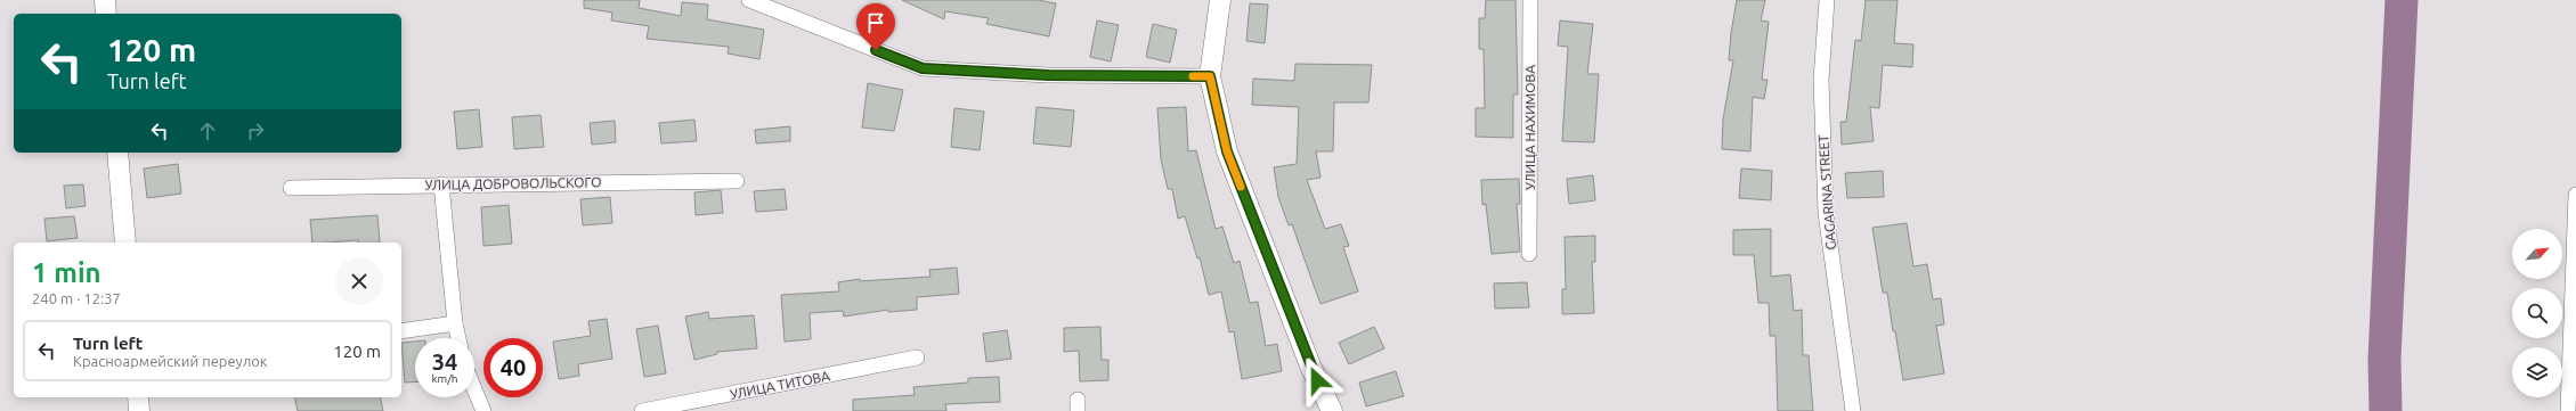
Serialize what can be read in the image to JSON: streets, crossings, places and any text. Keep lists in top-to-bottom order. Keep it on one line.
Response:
{"streets":{"street":["УЛИЦА НАХИМОВА","УЛИЦА ДОБРОВОЛЬСКОГО","GAGARINA STREET","УЛИЦА ТИТОВА"]},"north":"top right","page":{"turn":["120 m","Turn left"],"heading":["1 min","240 m · 12:37"],"list":[{"name":"Turn left","note":"Красноармейский переулок","value":"120 m"}],"speed":"34 km/h","limit":"40"}}
